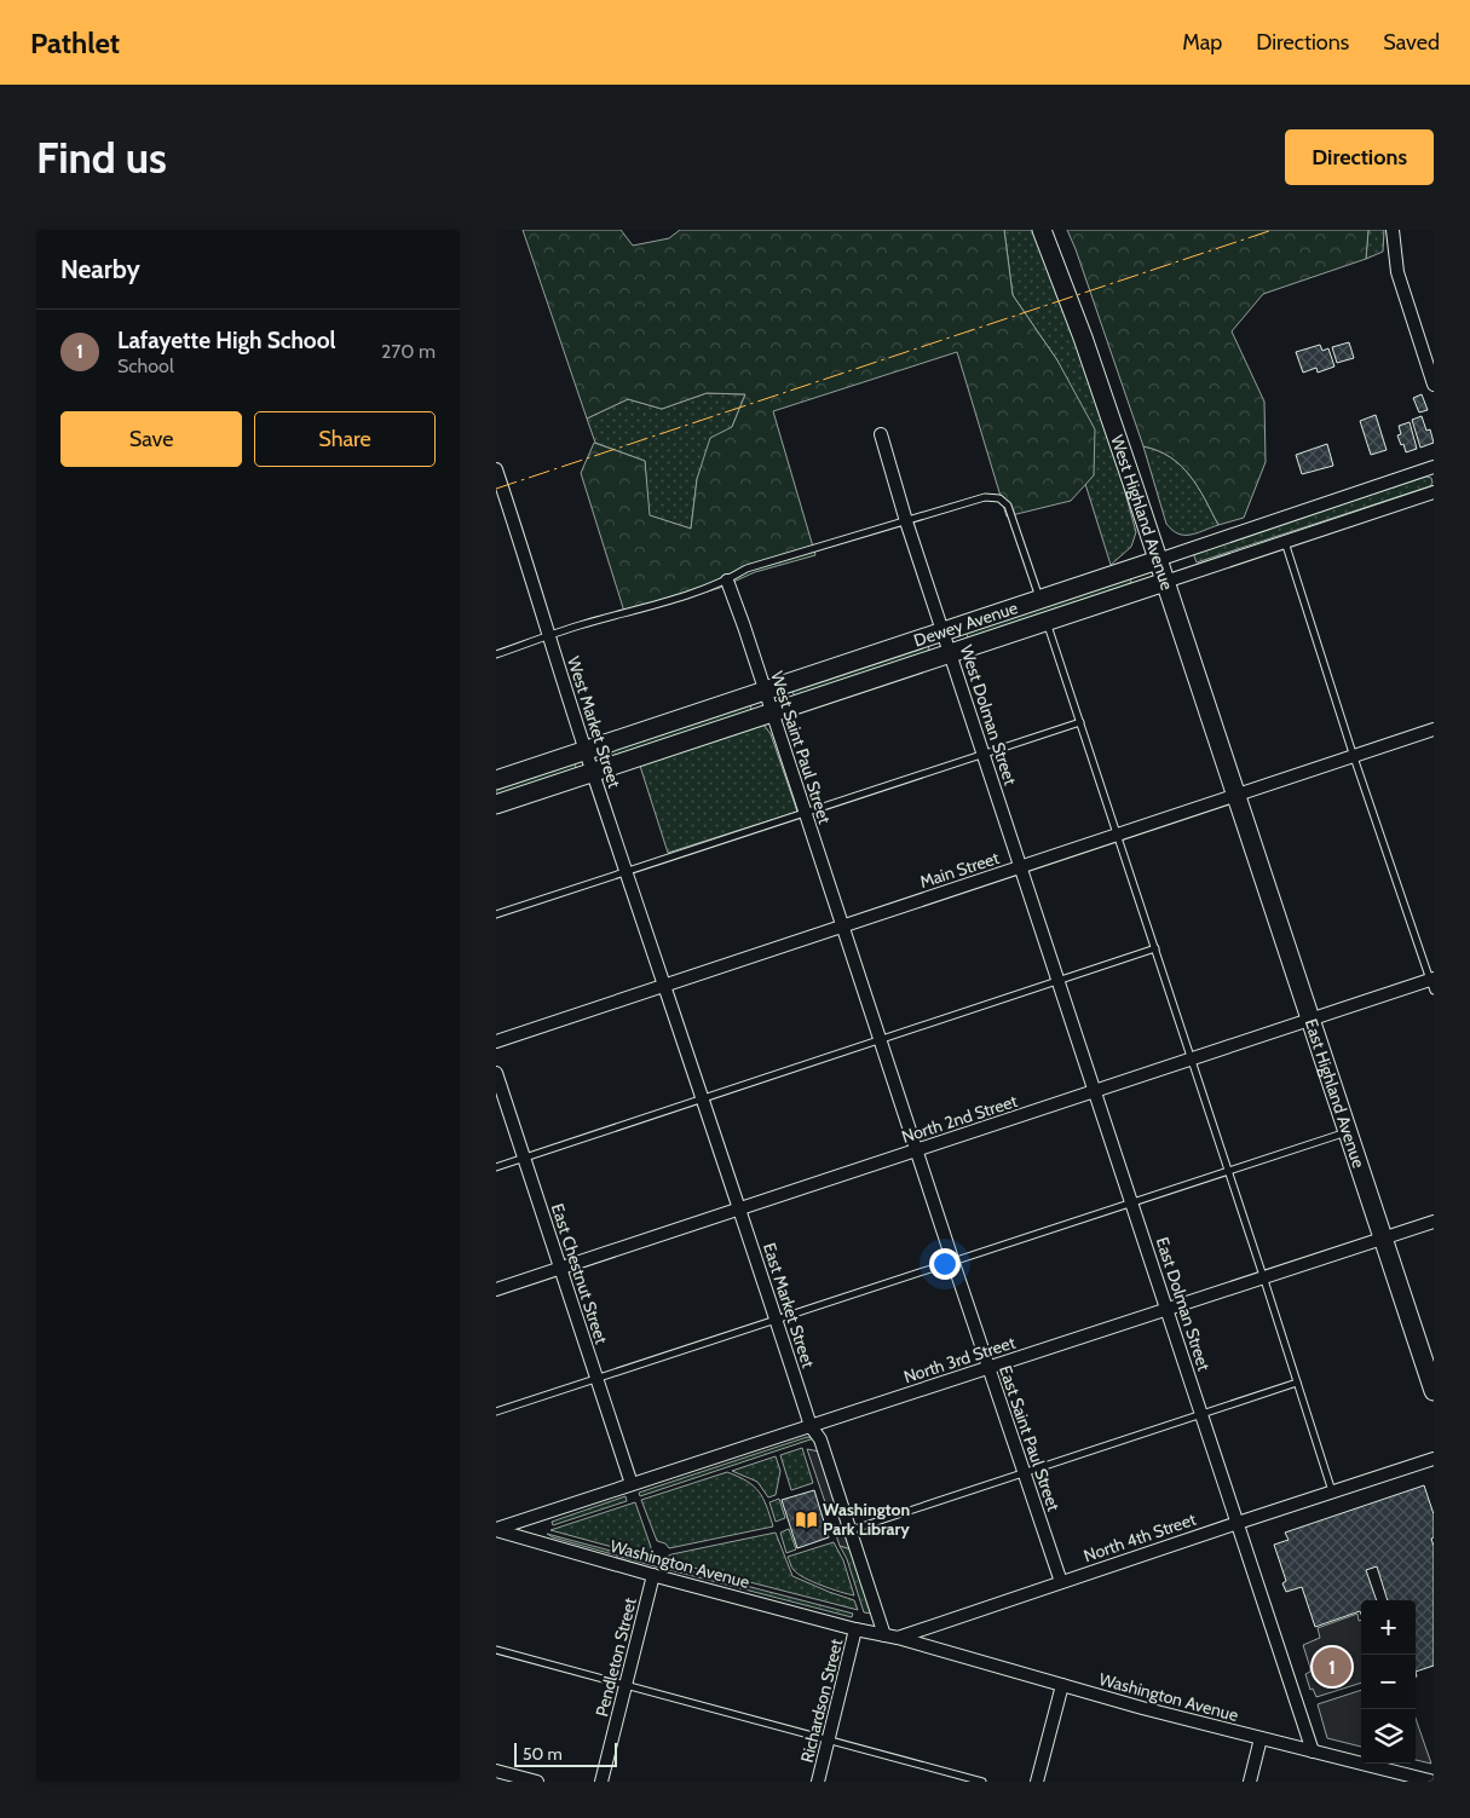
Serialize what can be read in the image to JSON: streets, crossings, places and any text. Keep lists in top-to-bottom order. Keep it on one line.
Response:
{"streets":{"street":["West Highland Avenue","Dewey Avenue","West Dolman Street","West Market Street","West Saint Paul Street","Main Street","East Highland Avenue","North 2nd Street","East Chestnut Street","East Dolman Street","East Market Street","North 3rd Street","East Saint Paul Street","North 4th Street","Washington Avenue","Pendleton Street","Richardson Street"]},"crossings":[["West Highland Avenue","Dewey Avenue"],["West Highland Avenue","Main Street"],["West Highland Avenue","East Highland Avenue"],["Dewey Avenue","West Dolman Street"],["Dewey Avenue","West Market Street"],["Dewey Avenue","West Saint Paul Street"],["West Dolman Street","Main Street"],["West Dolman Street","East Dolman Street"],["West Market Street","Main Street"],["West Market Street","East Market Street"],["West Saint Paul Street","Main Street"],["West Saint Paul Street","East Saint Paul Street"],["Main Street","East Highland Avenue"],["Main Street","East Dolman Street"],["Main Street","East Market Street"],["Main Street","East Saint Paul Street"],["East Highland Avenue","North 2nd Street"],["East Highland Avenue","North 3rd Street"],["North 2nd Street","East Chestnut Street"],["North 2nd Street","East Dolman Street"],["North 2nd Street","East Market Street"],["North 2nd Street","East Saint Paul Street"],["East Chestnut Street","North 3rd Street"],["East Dolman Street","North 3rd Street"],["East Dolman Street","North 4th Street"],["East Dolman Street","Washington Avenue"],["East Market Street","North 3rd Street"],["East Market Street","North 4th Street"],["North 3rd Street","East Saint Paul Street"],["North 3rd Street","Washington Avenue"],["East Saint Paul Street","North 4th Street"],["North 4th Street","Washington Avenue"],["North 4th Street","Richardson Street"],["Washington Avenue","Pendleton Street"],["Washington Avenue","Richardson Street"]],"places":{"library":["Washington Park Library"]},"scale_bar":"50 m","page":{"header":"Pathlet","nav":["Map","Directions","Saved"],"buttons":["Directions",["Save","Share"]],"title":"Find us","heading":"Nearby","list":[{"mark":"1","name":"Lafayette High School","note":"School","value":"270 m"}],"map_buttons":["+","−"],"pins":"1","scale":"50 m"}}
